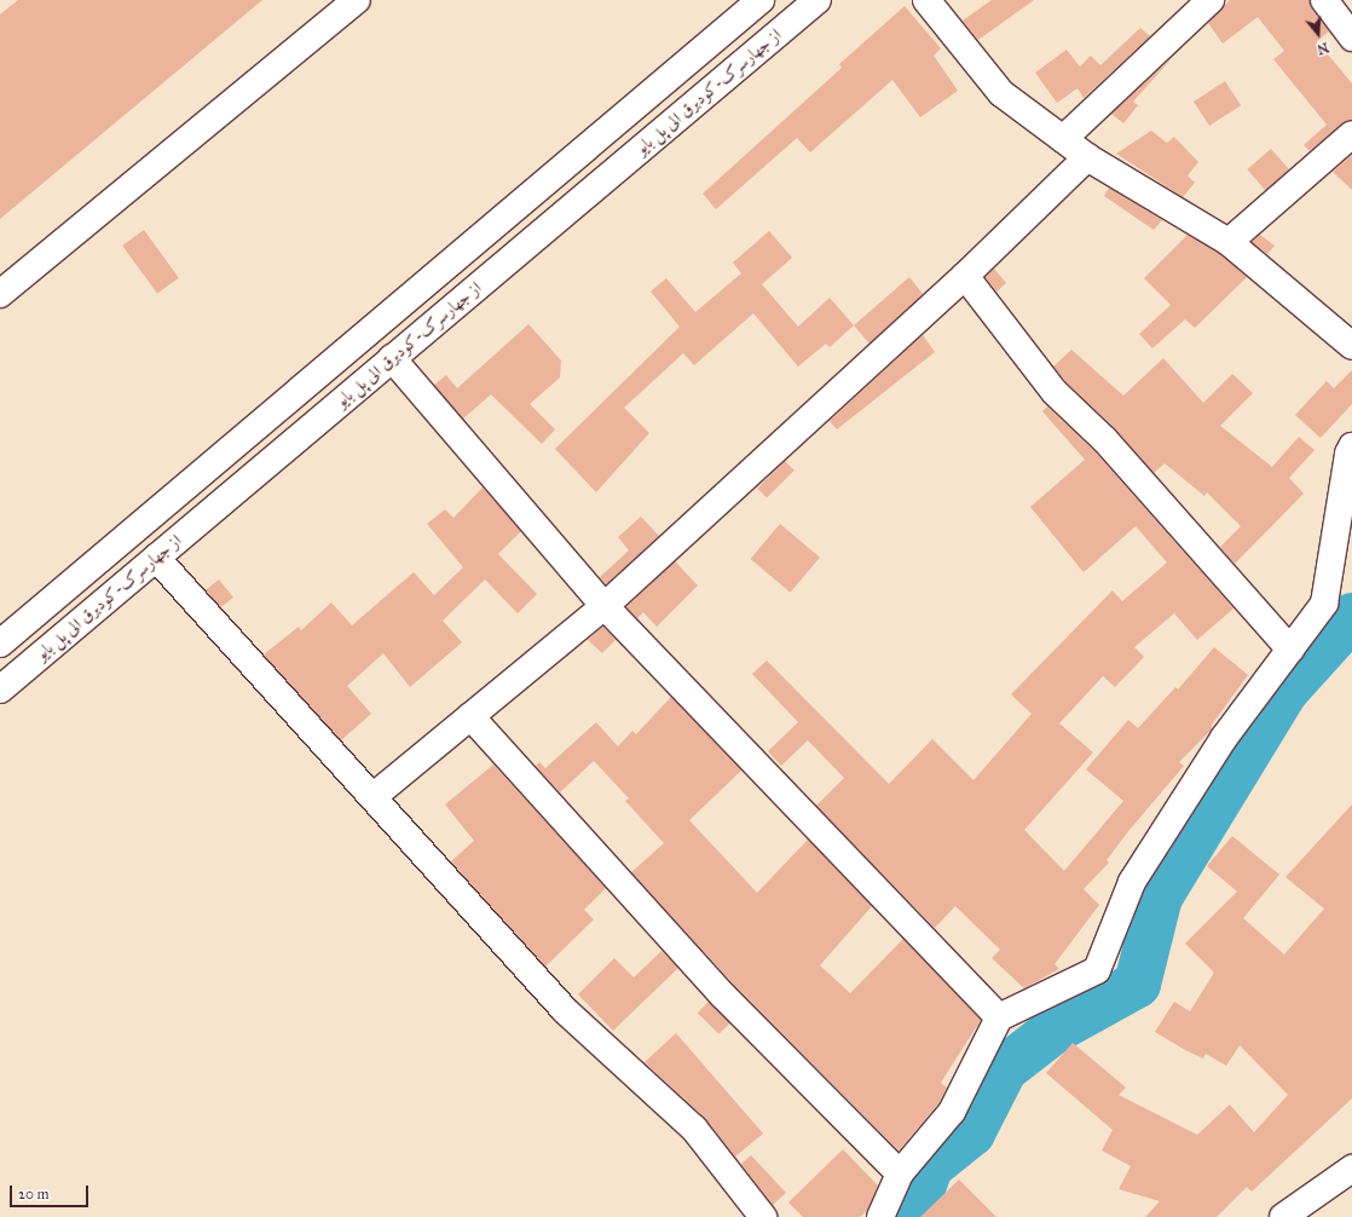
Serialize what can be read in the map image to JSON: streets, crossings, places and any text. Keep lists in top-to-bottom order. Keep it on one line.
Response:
{"streets":{"street":["از جهارسرک-کودبرق الی پل بایو"]},"scale_bar":"20 m","north":"bottom"}
